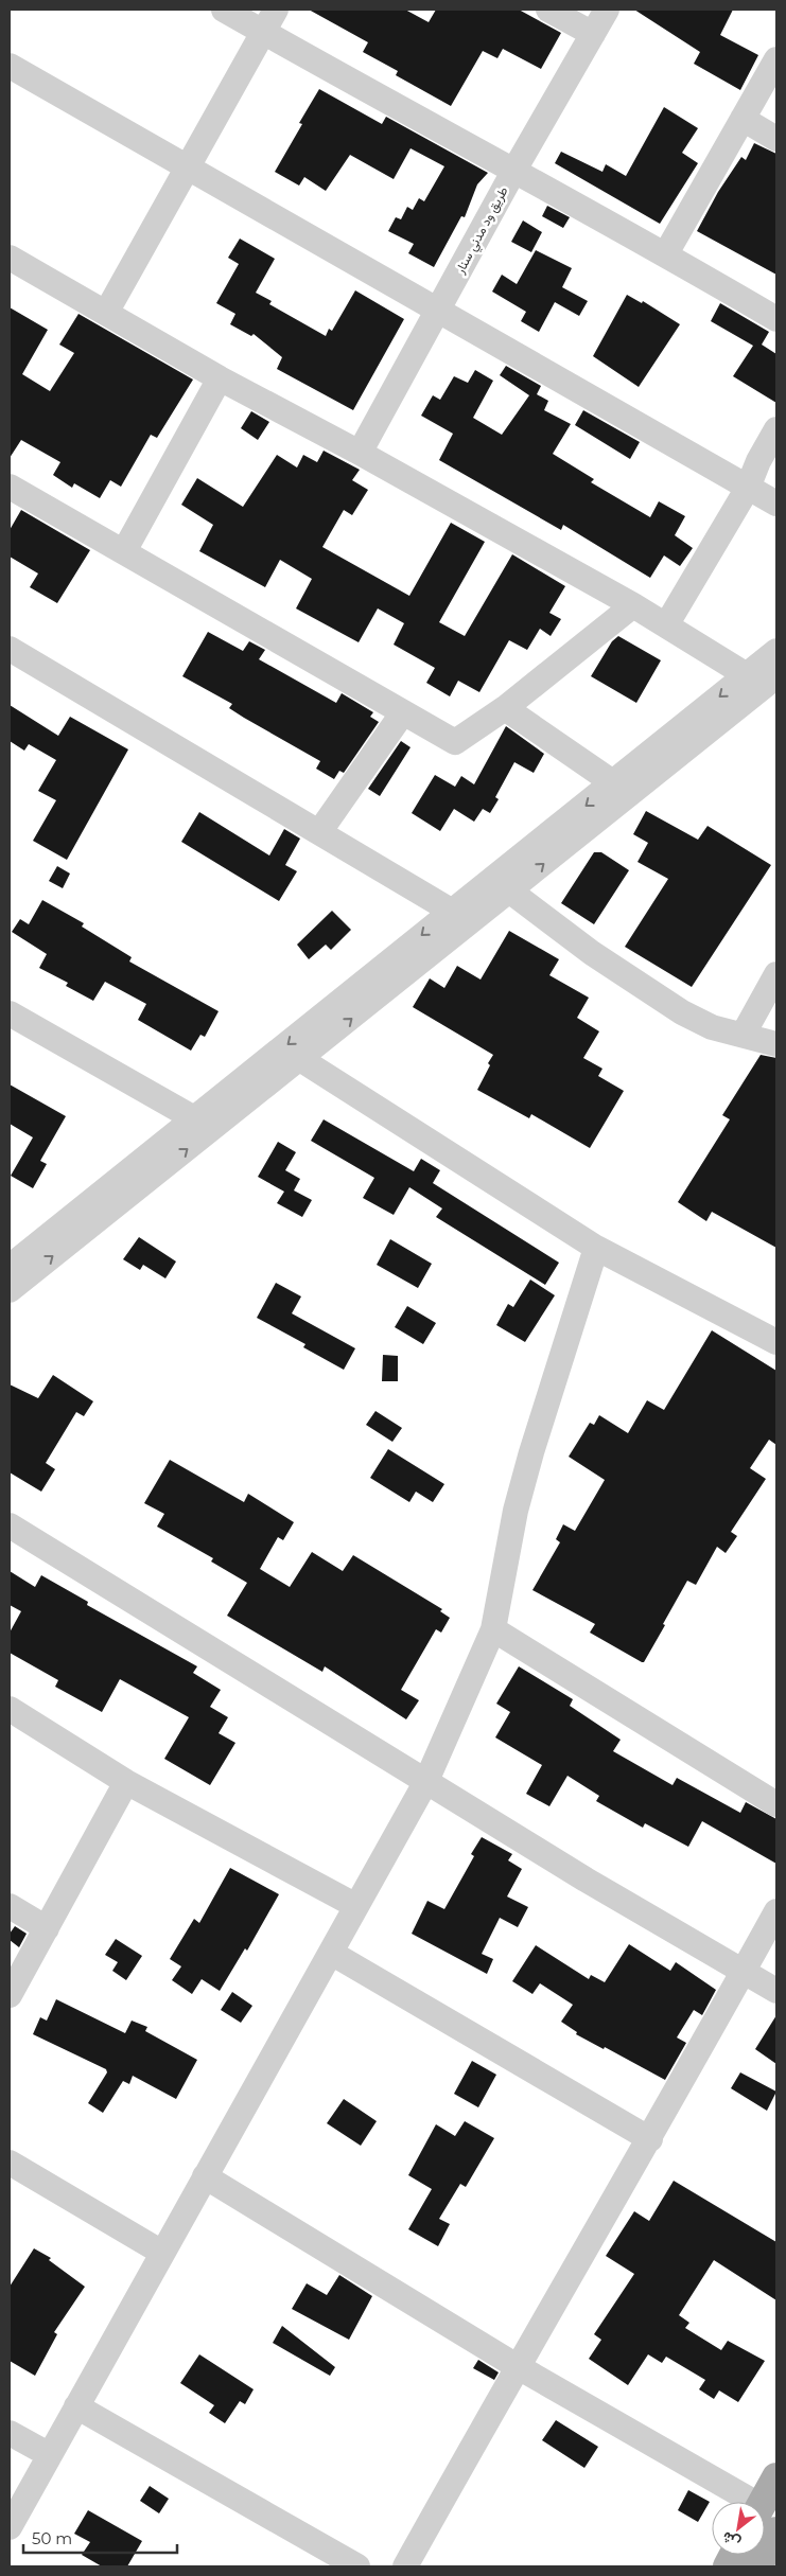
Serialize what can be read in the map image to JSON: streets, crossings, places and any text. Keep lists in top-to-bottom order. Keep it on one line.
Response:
{"streets":{"street":["طريق ود مدني سنار"]},"scale_bar":"50 m","north":"bottom left"}
